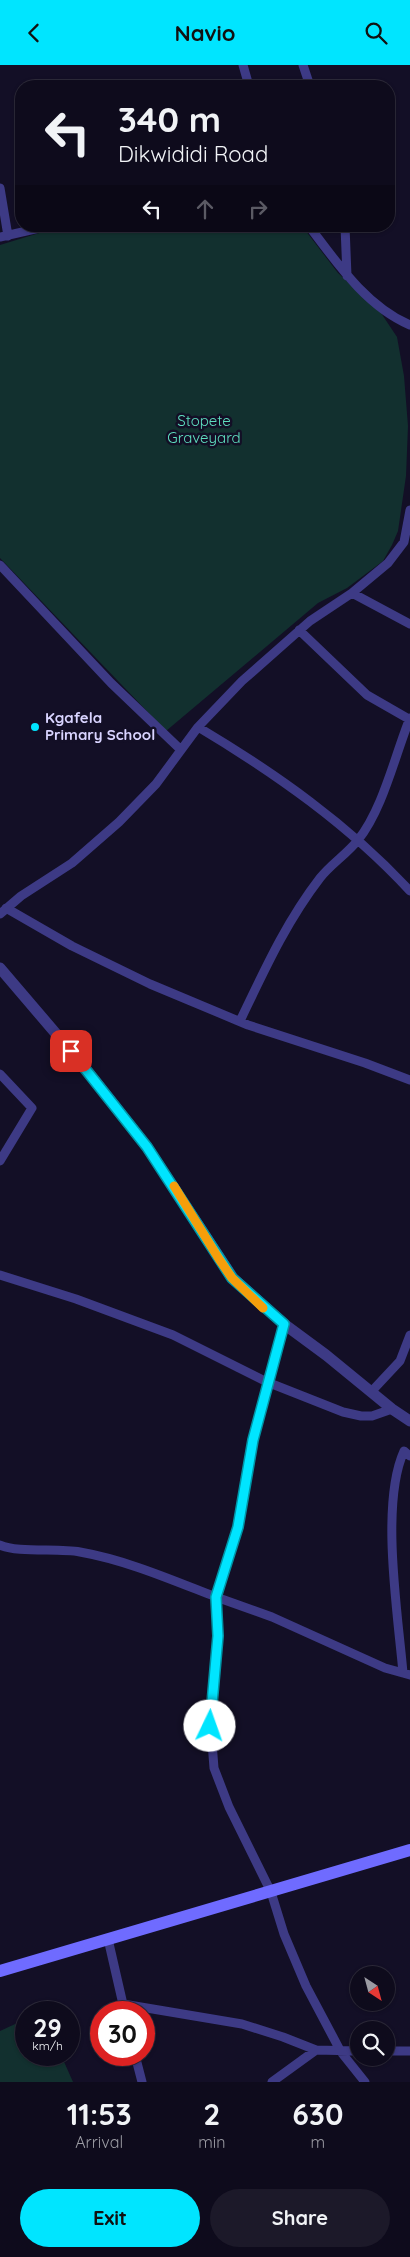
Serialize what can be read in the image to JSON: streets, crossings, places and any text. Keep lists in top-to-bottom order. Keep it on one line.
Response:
{"parks":["Stopete Graveyard"],"places":["Kgafela Primary School"],"north":"bottom right","page":{"header":"Navio","turn":["340 m","Dikwididi Road"],"speed":"29 km/h","limit":"30","eta":["11:53","Arrival","2","min","630","m"],"buttons":["Exit","Share"]}}
